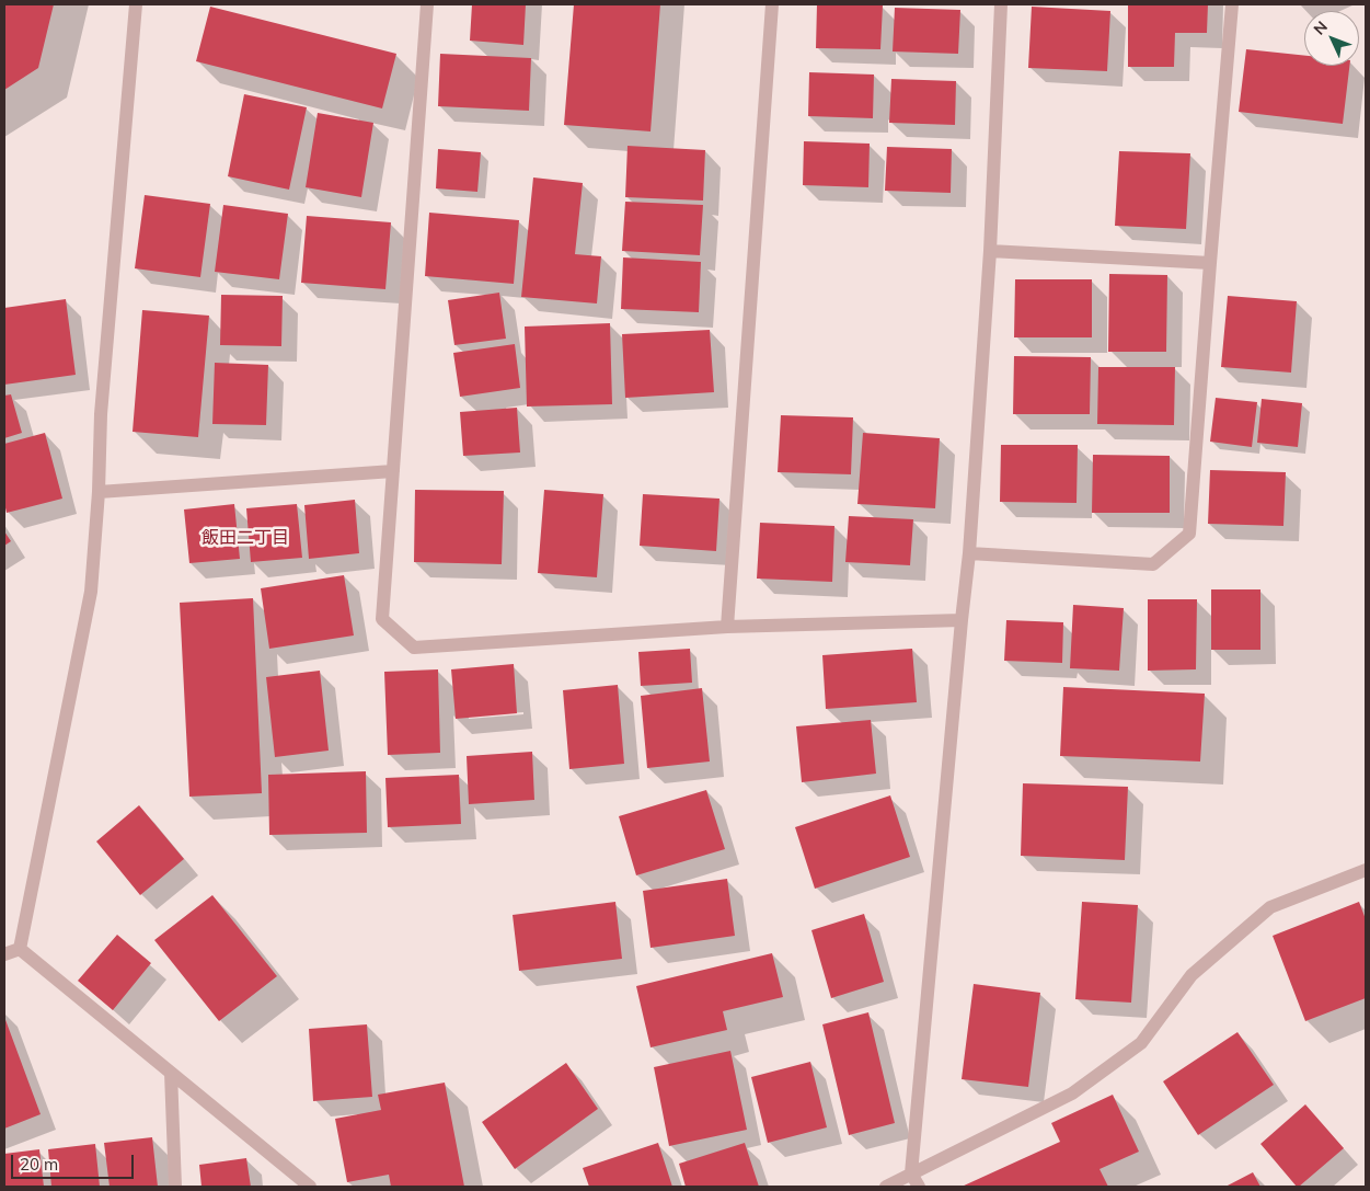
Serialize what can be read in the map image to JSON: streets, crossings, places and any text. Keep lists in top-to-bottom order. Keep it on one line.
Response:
{"districts":["飯田二丁目"],"scale_bar":"20 m","north":"top left"}
